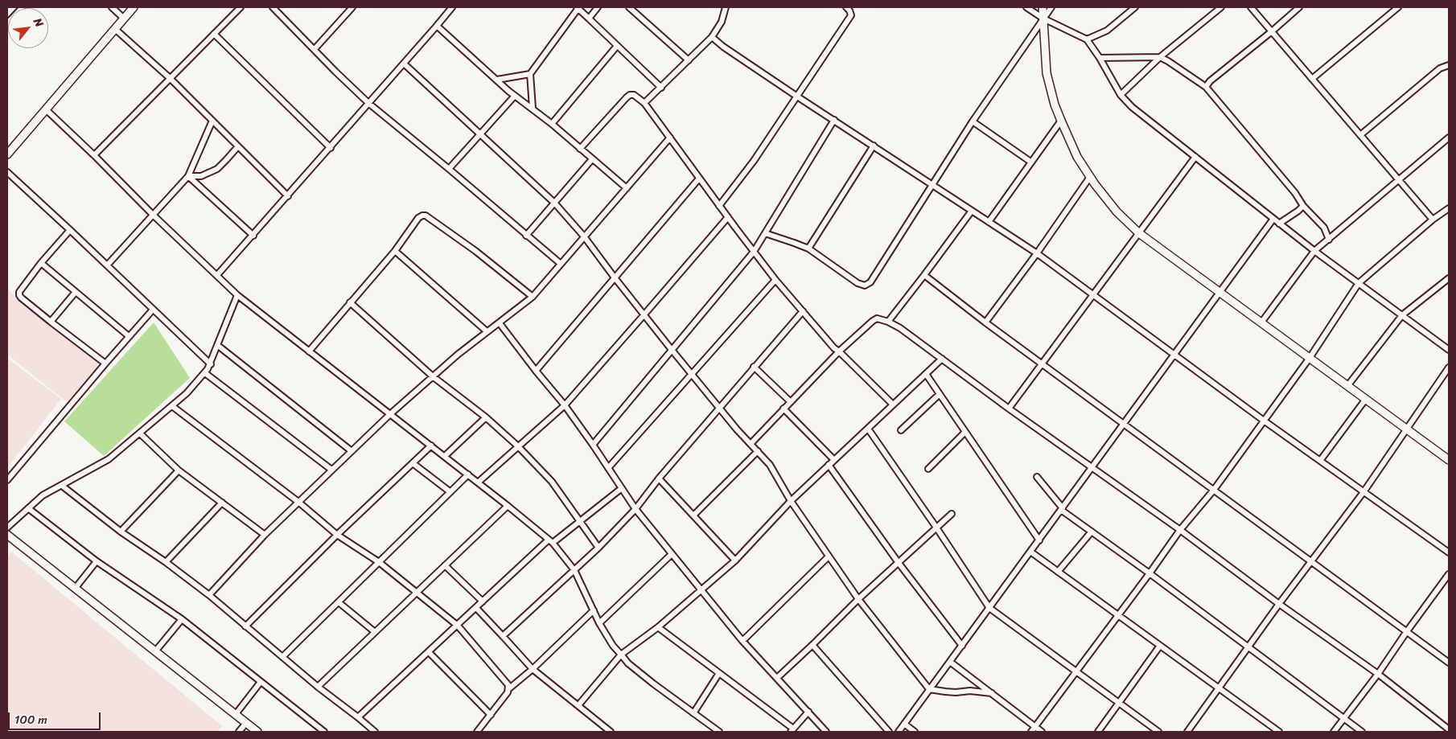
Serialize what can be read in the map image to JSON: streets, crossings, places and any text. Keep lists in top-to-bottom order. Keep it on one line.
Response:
{"scale_bar":"100 m","north":"top right"}
